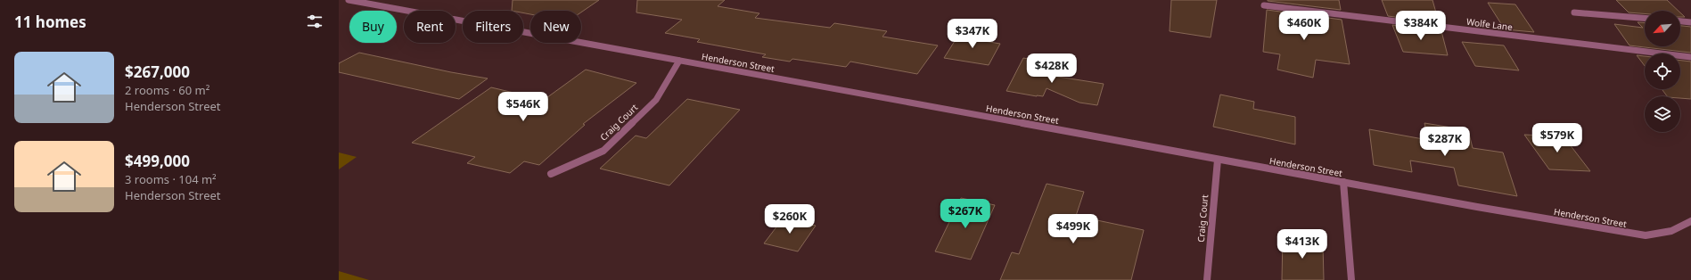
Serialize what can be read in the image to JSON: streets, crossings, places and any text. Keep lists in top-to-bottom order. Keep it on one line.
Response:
{"streets":{"street":["Wolfe Lane","Henderson Street","Craig Court"]},"crossings":[["Henderson Street","Craig Court"]],"north":"bottom left","page":{"heading":"11 homes","price":["$460K","$384K","$347K","$428K","$546K","$579K","$287K","$267K","$260K","$499K","$413K"],"chip":["Buy","Rent","Filters","New"],"list":[{"name":"$267,000","note":"2 rooms · 60 m² · Henderson Street"},{"name":"$499,000","note":"3 rooms · 104 m² · Henderson Street"}]}}
